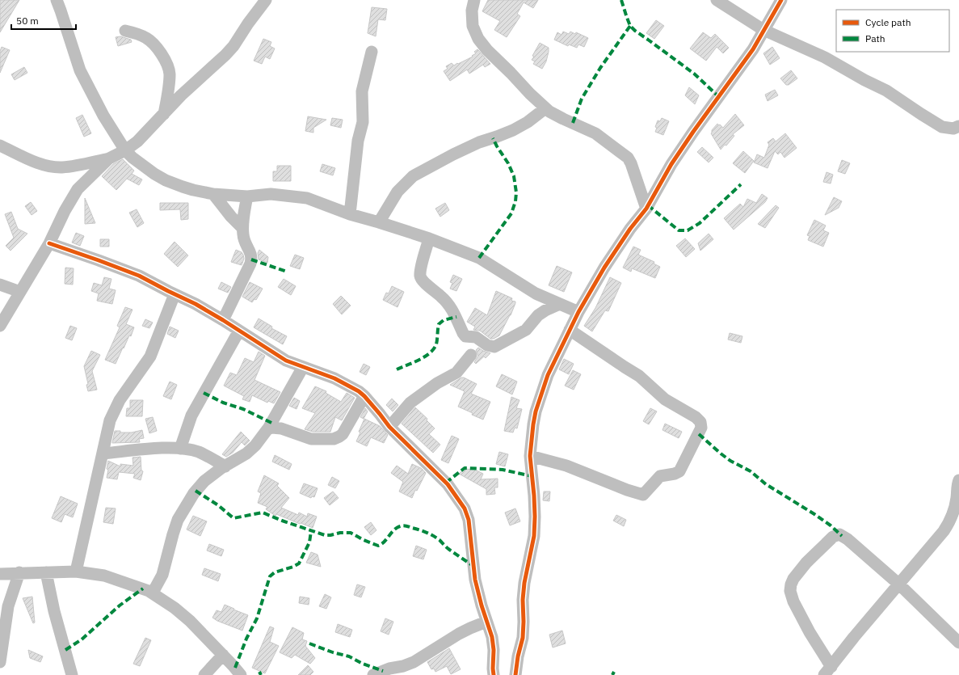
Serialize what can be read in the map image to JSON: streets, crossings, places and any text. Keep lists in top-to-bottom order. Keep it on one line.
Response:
{"legend":["Cycle path","Path"],"scale_bar":"50 m"}
